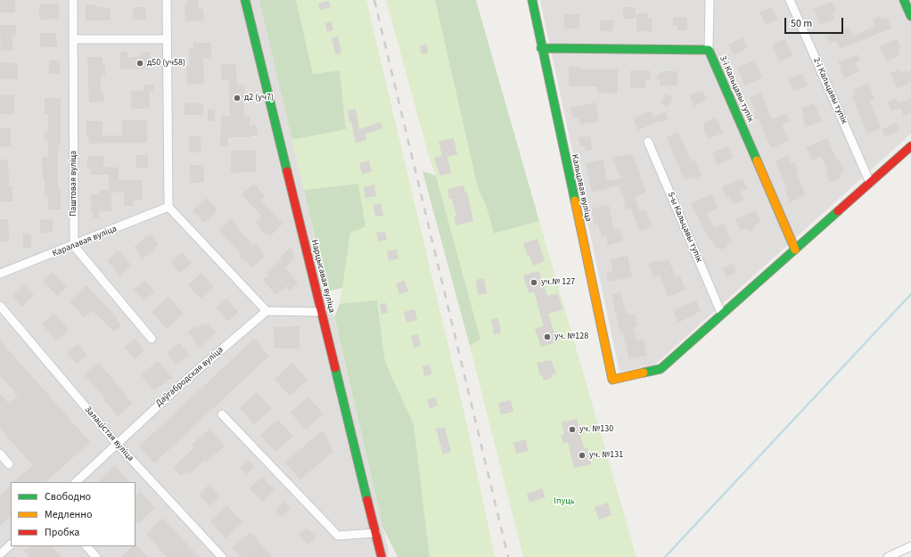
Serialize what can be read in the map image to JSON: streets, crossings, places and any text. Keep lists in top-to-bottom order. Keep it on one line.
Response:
{"streets":{"street":["3-і Кальцавы тупік","2-і Кальцавы тупік","Паштовая вуліца","Кальцавая вуліца","5-ы Кальцавы тупік","Каралавая вуліца","Нарцысавая вуліца","Даўгабродская вуліца","Залацістая вуліца"]},"crossings":[["3-і Кальцавы тупік","Кальцавая вуліца"],["Паштовая вуліца","Каралавая вуліца"],["Кальцавая вуліца","5-ы Кальцавы тупік"],["Даўгабродская вуліца","Залацістая вуліца"]],"parks":["Іпуць"],"places":["д50 (уч58)","д2 (уч7)","уч.№ 127","уч. №128","уч. №130","уч. №131"],"legend":["Свободно","Медленно","Пробка"],"scale_bar":"50 m"}
